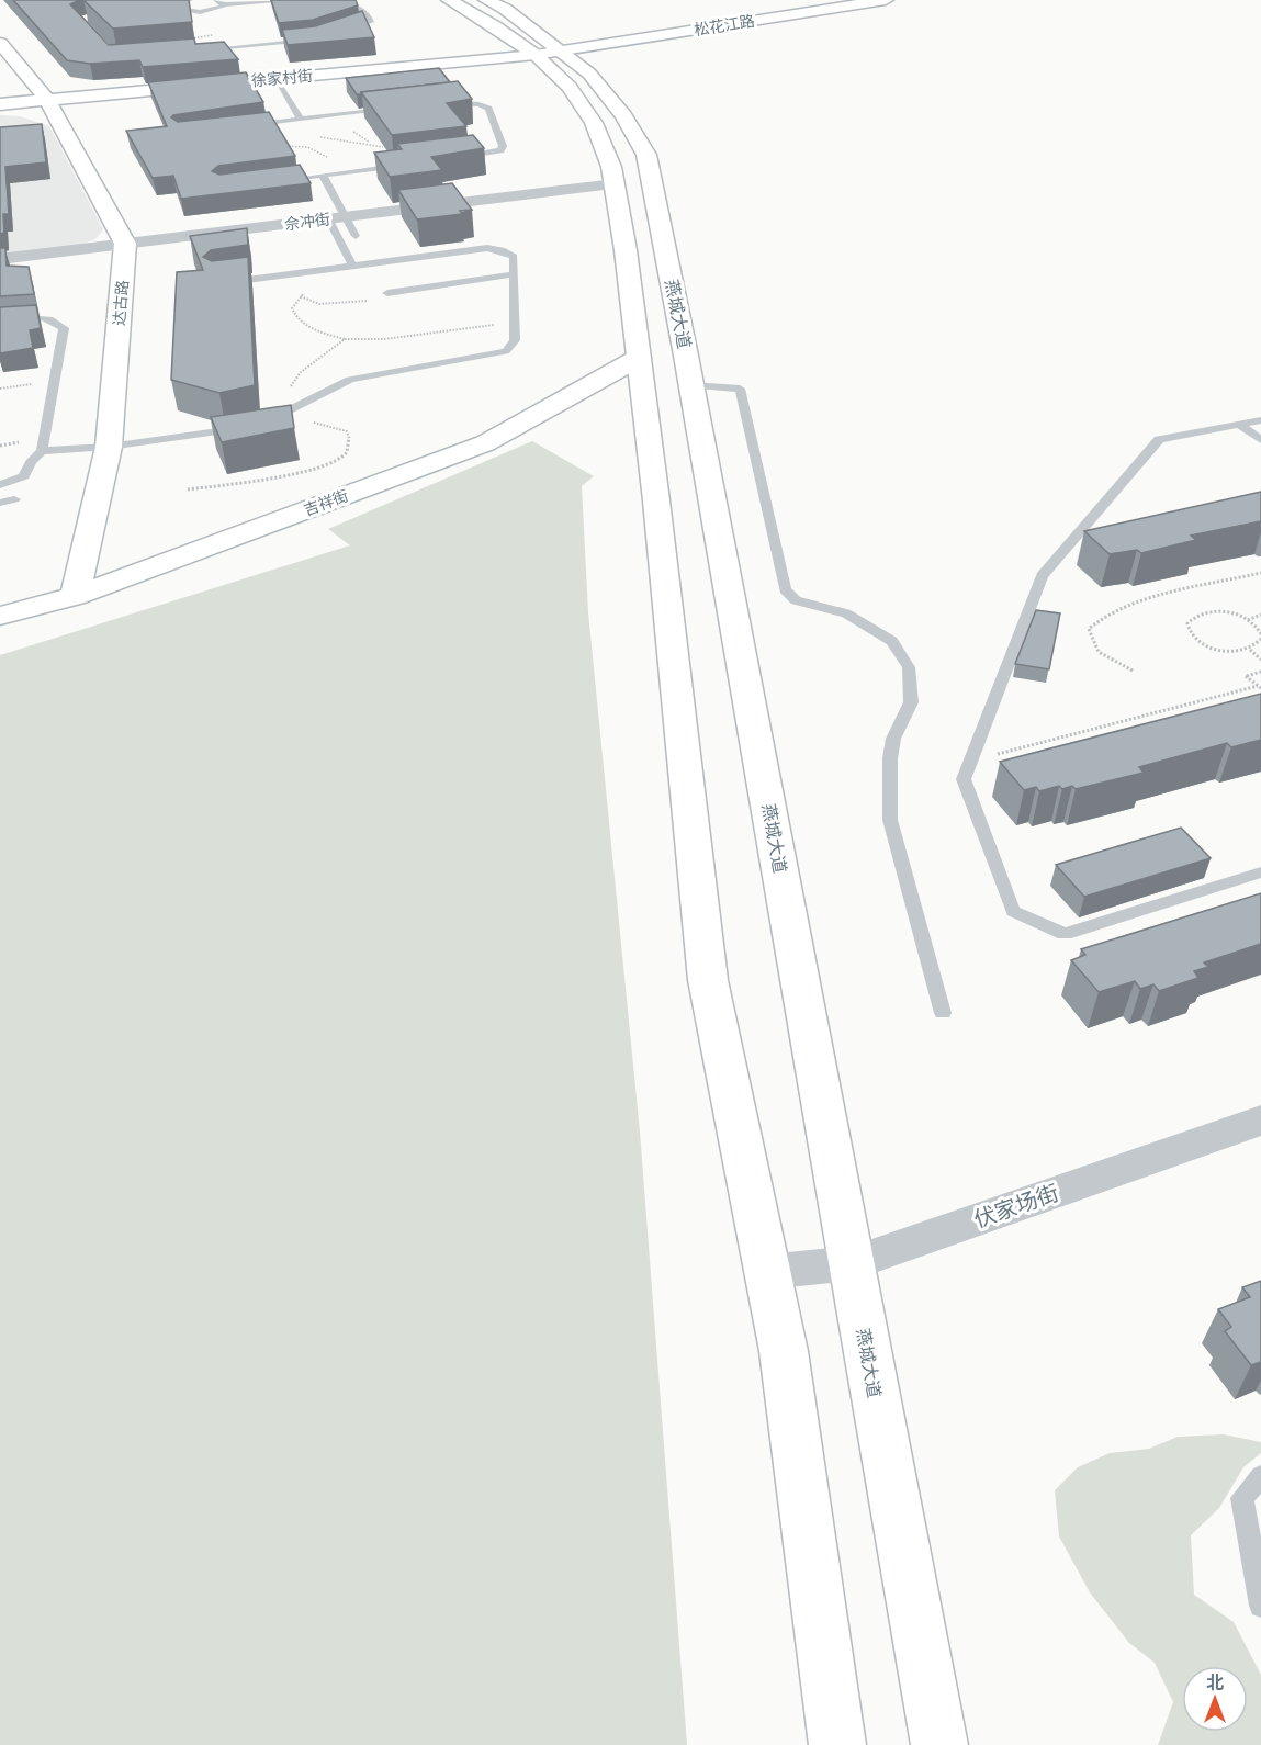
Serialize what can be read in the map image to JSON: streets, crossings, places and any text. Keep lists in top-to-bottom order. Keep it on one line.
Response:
{"streets":{"main road":["松花江路","徐家村街","达古路","燕城大道","吉祥街"],"street":["佘冲街","伏家场街"]},"crossings":[["松花江路","徐家村街"],["松花江路","燕城大道"],["徐家村街","燕城大道"],["佘冲街","达古路"],["佘冲街","燕城大道"],["达古路","吉祥街"],["燕城大道","吉祥街"],["燕城大道","伏家场街"]],"north":"top"}
